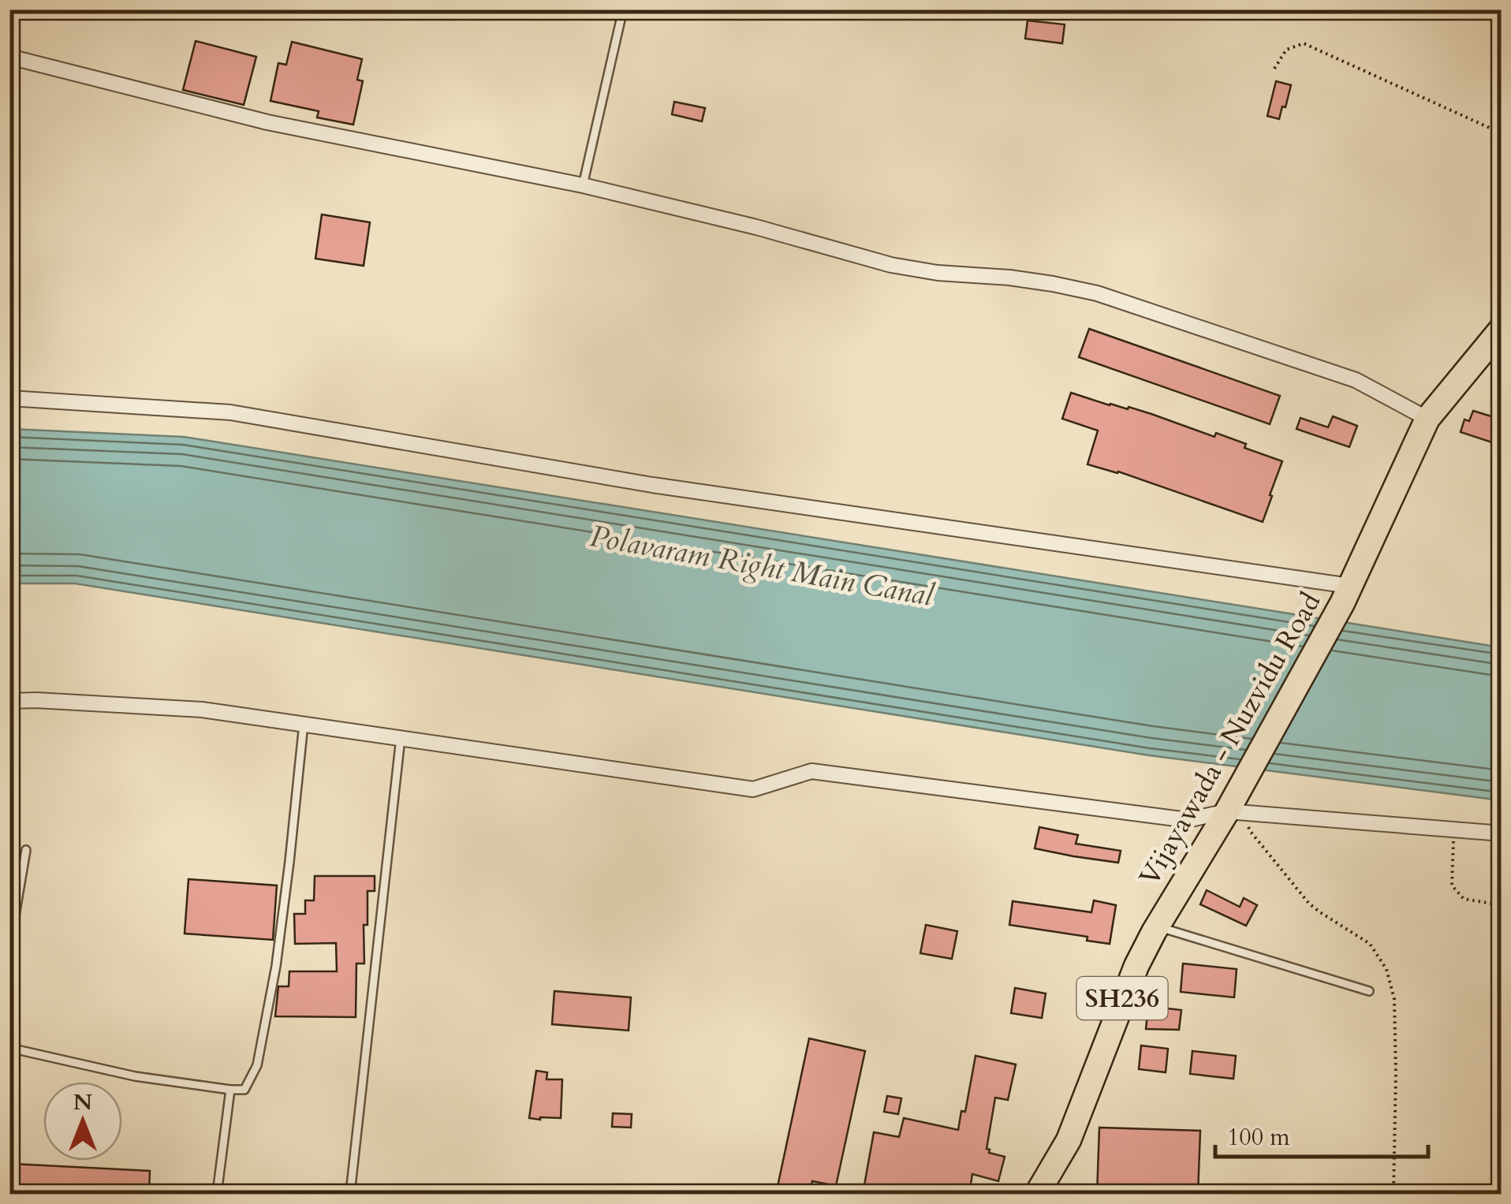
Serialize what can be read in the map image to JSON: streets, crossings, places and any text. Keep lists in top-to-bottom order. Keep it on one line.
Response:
{"streets":{"main road":["Vijayawada - Nuzvidu Road","SH236"]},"water":["Polavaram Right Main Canal"],"scale_bar":"100 m","north":"top"}
